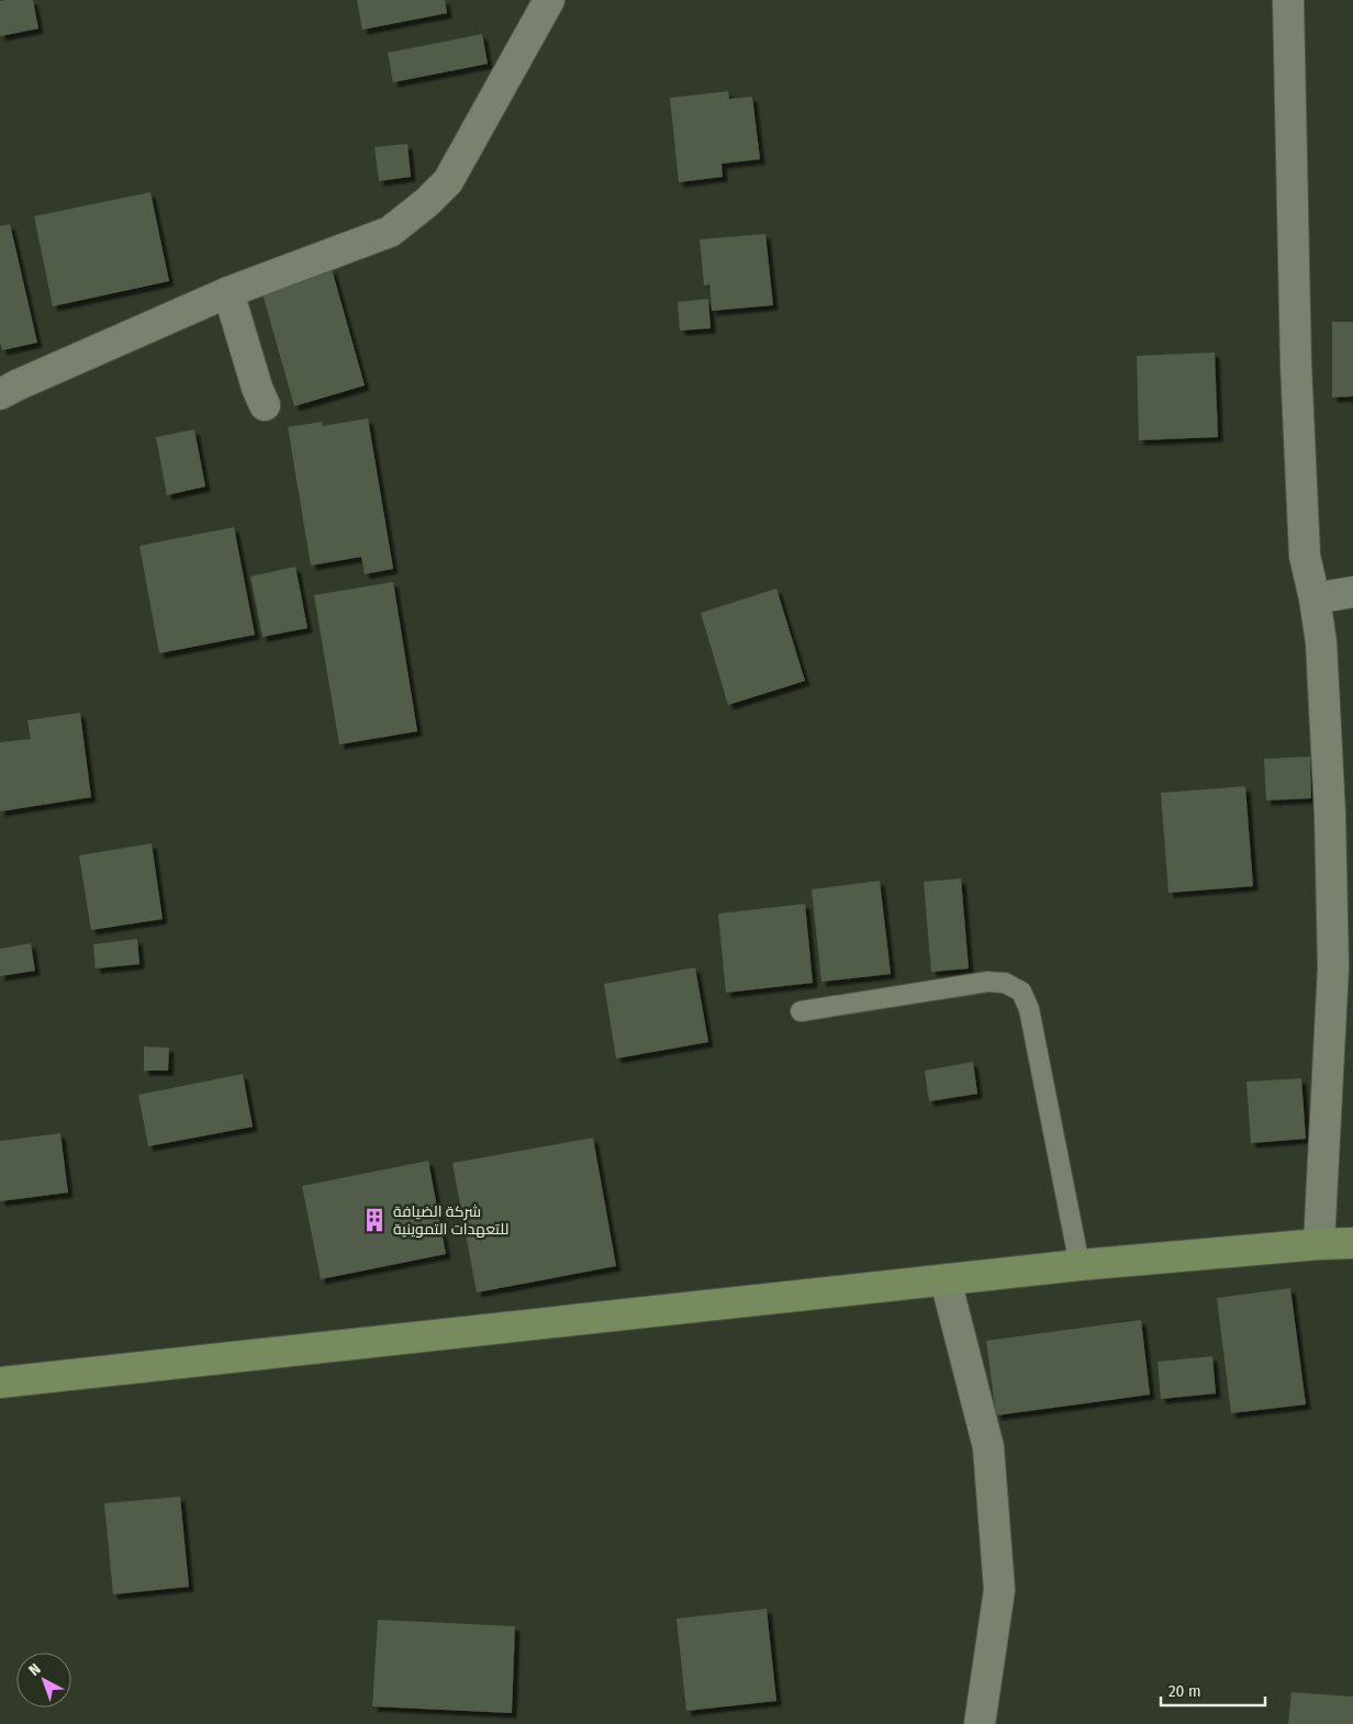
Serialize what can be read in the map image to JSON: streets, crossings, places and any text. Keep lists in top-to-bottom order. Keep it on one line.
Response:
{"places":{"building":["شركة الضيافة للتعهدات التموينية"]},"scale_bar":"20 m","north":"top left"}
